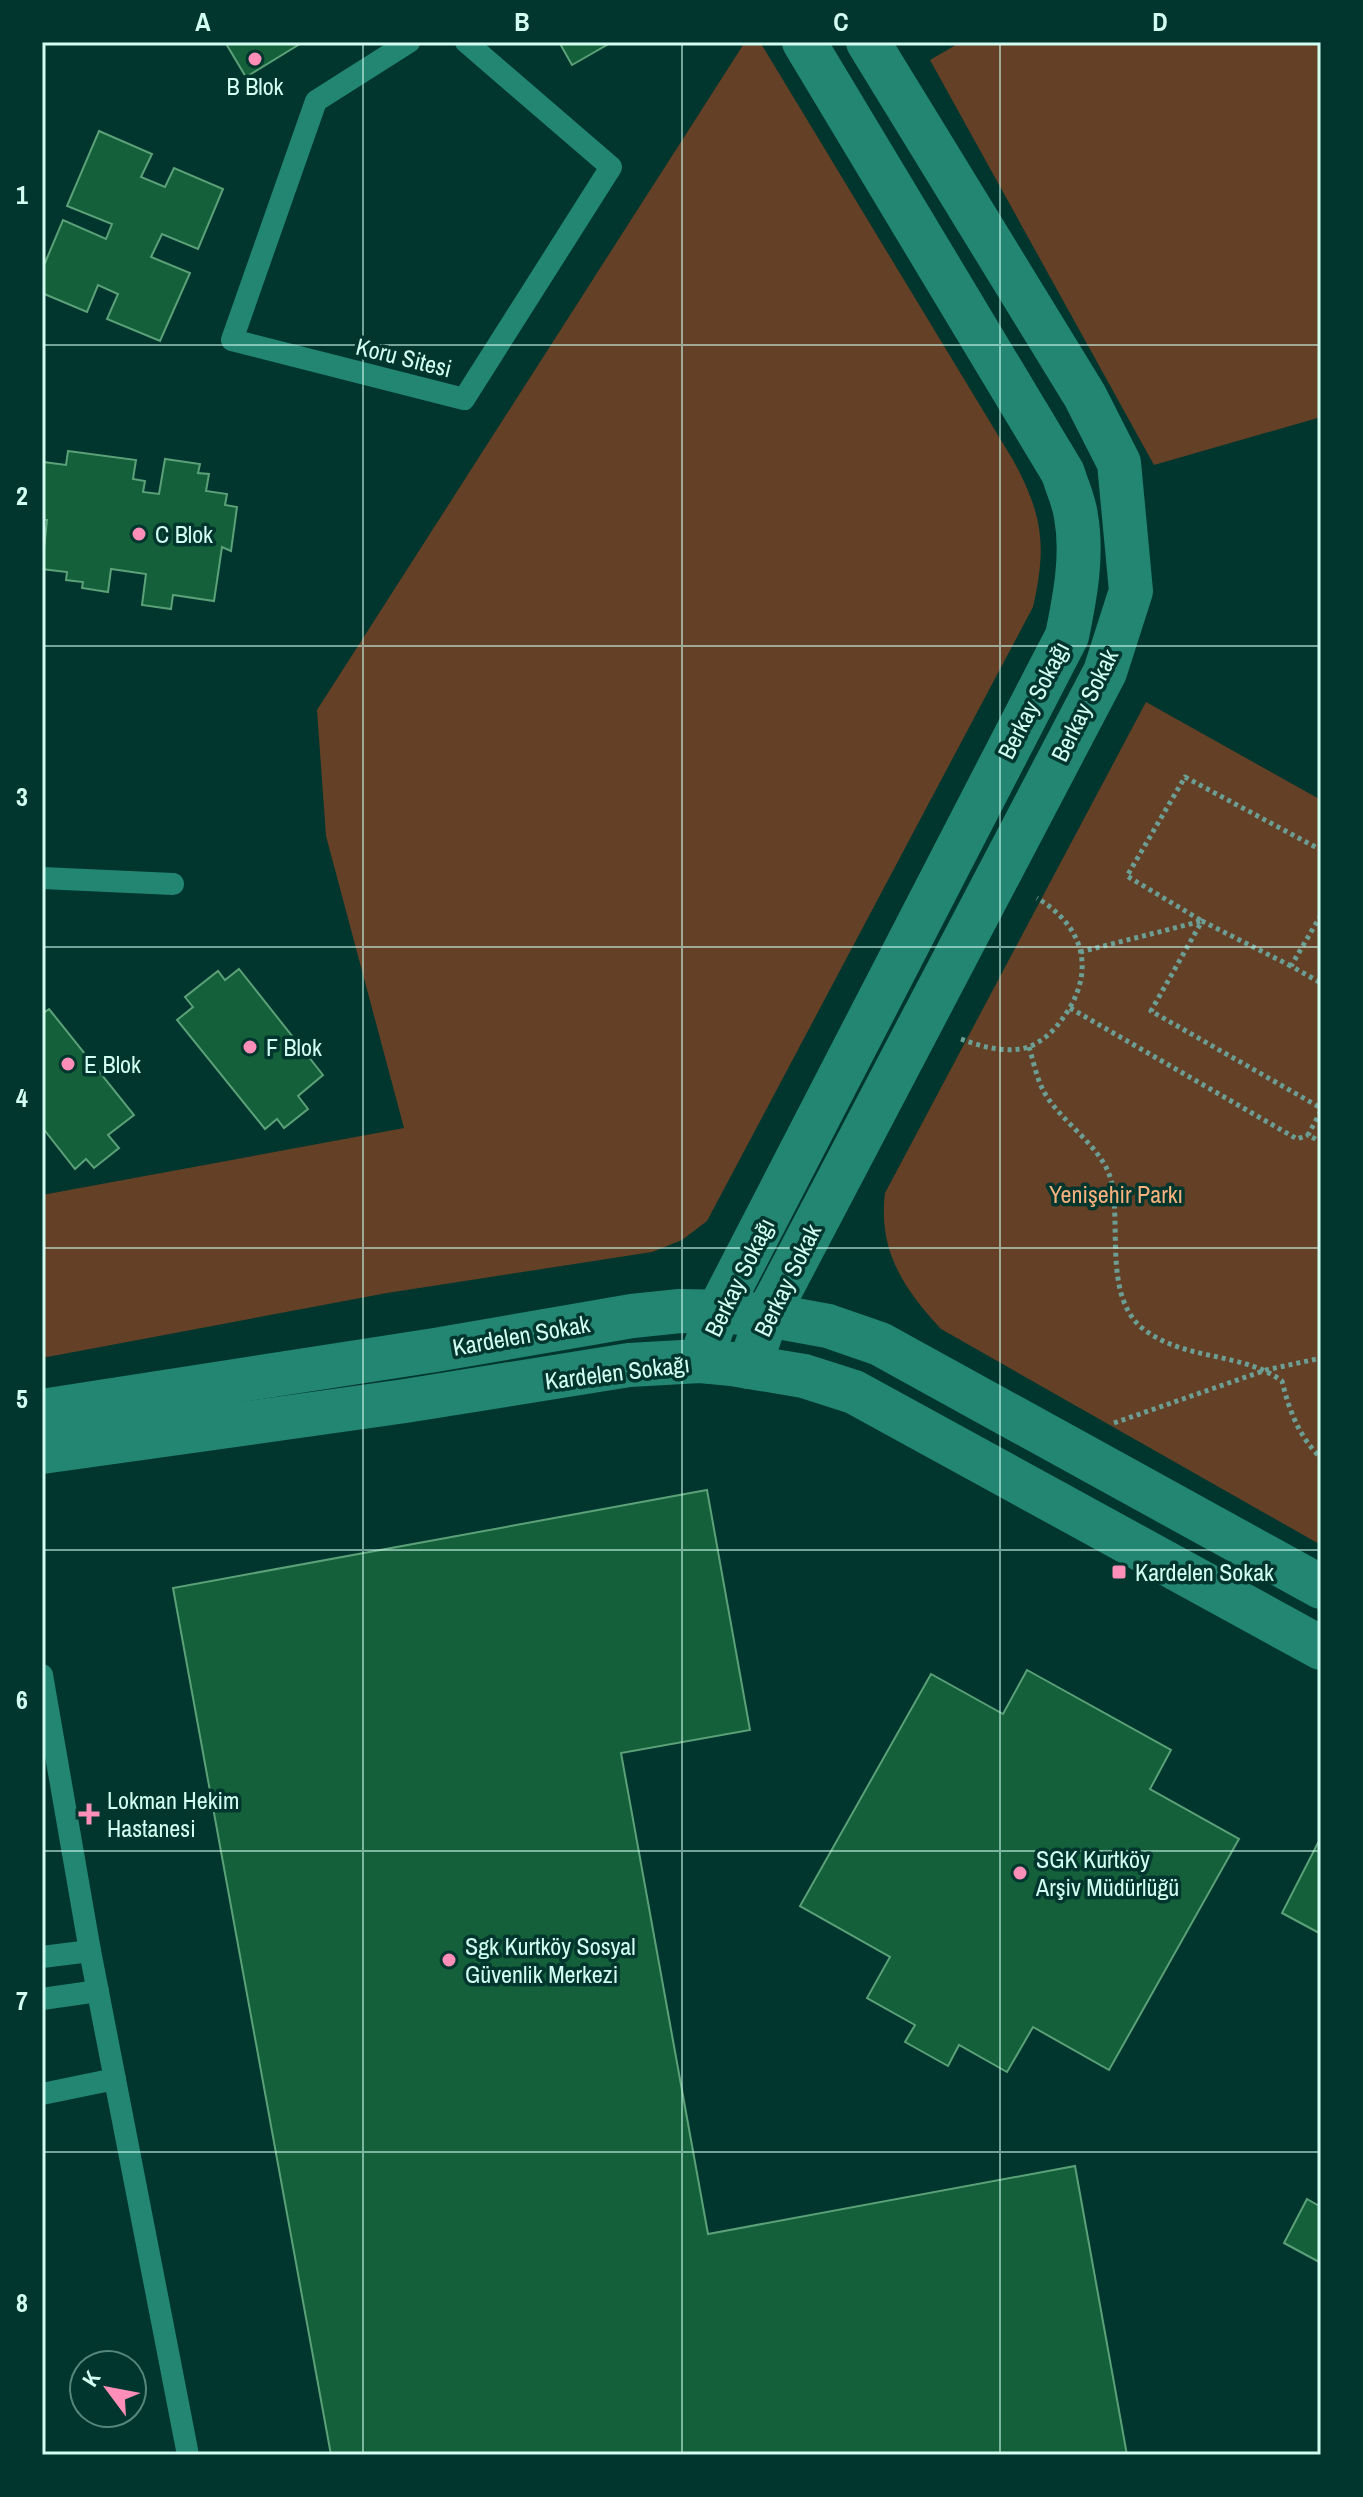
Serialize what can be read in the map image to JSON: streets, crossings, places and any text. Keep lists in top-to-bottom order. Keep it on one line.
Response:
{"streets":{"street":["Berkay Sokağı","Berkay Sokak","Kardelen Sokak","Kardelen Sokağı"],"lane":["Koru Sitesi"]},"crossings":[["Berkay Sokağı","Kardelen Sokak"],["Berkay Sokağı","Kardelen Sokağı"],["Berkay Sokak","Kardelen Sokak"],["Berkay Sokak","Kardelen Sokağı"]],"parks":["Yenişehir Parkı"],"places":{"other":["B Blok","C Blok","F Blok","E Blok","SGK Kurtköy Arşiv Müdürlüğü","Sgk Kurtköy Sosyal Güvenlik Merkezi"],"transit":["Kardelen Sokak"],"health":["Lokman Hekim Hastanesi"]},"north":"top left","grid":{"columns":["A","B","C","D"],"rows":["1","2","3","4","5","6","7","8"]}}
